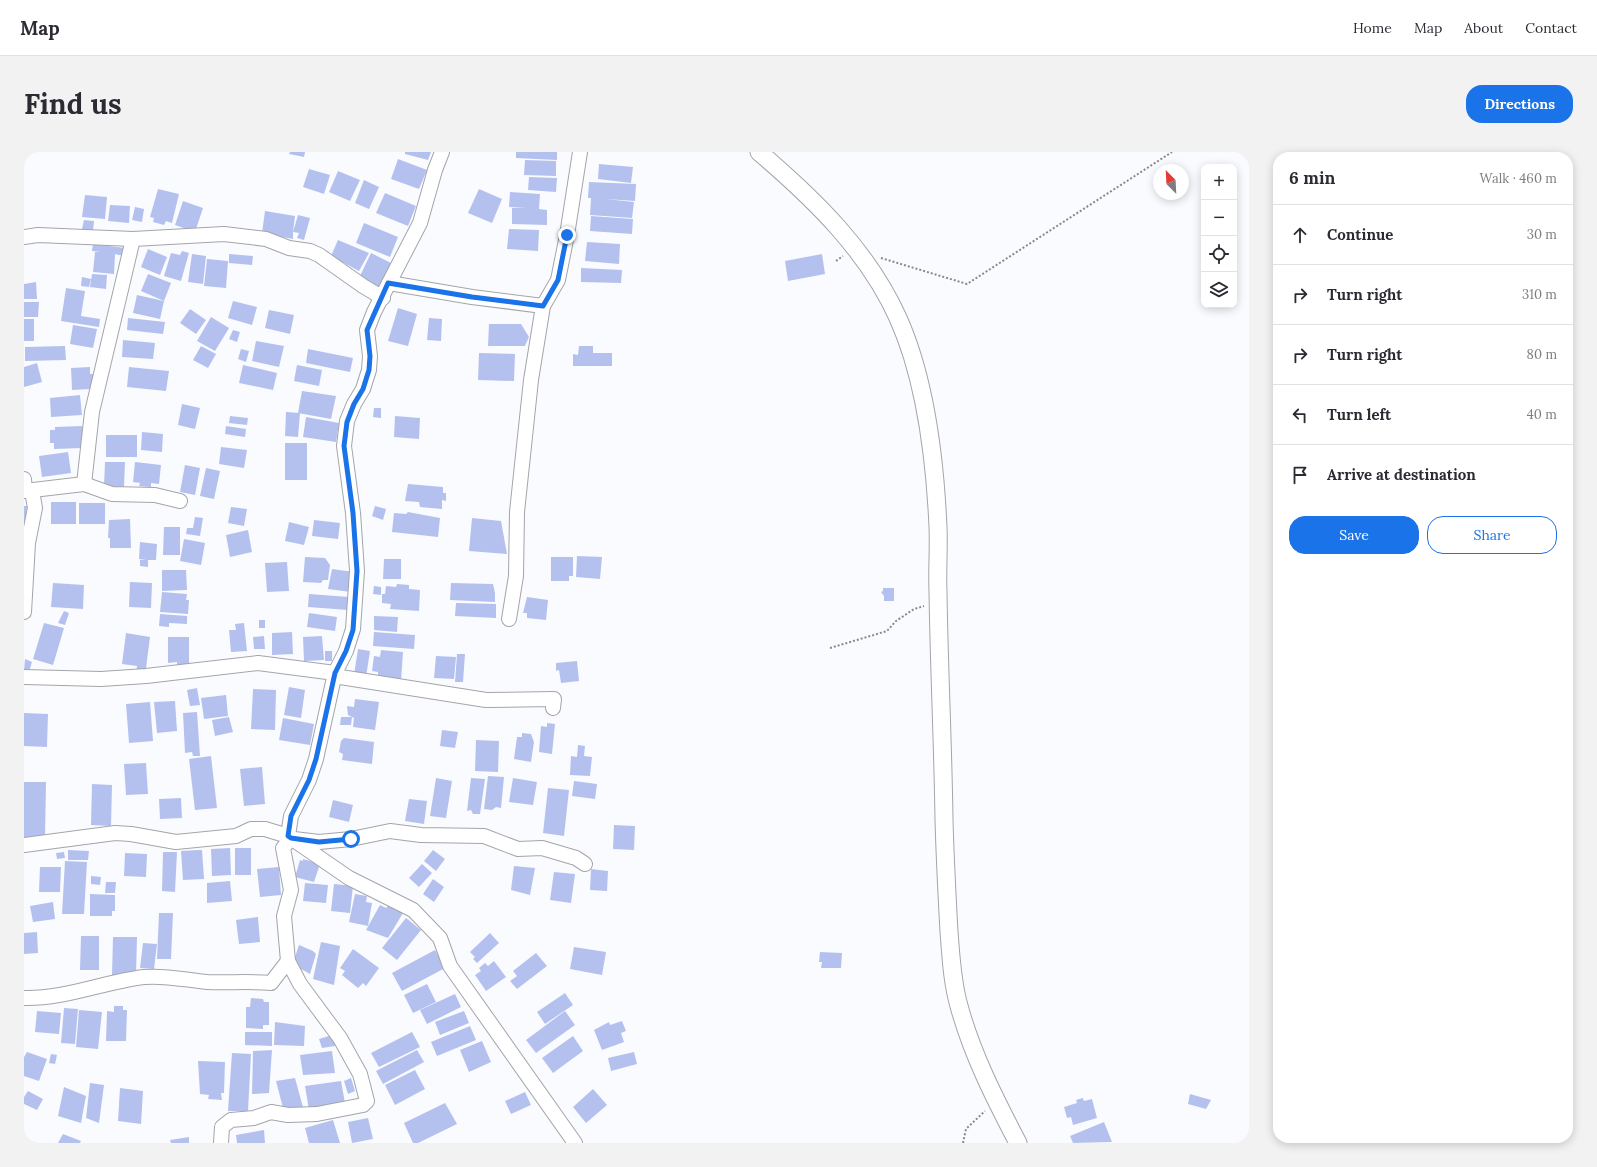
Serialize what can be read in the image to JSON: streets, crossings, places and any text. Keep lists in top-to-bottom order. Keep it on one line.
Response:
{"north":"top left","page":{"header":"Map","nav":["Home","Map","About","Contact"],"buttons":["Directions",["Save","Share"]],"title":"Find us","heading":["6 min","Walk · 460 m"],"map_buttons":["+","−"],"list":[["Continue","30 m"],["Turn right","310 m"],["Turn right","80 m"],["Turn left","40 m"],"Arrive at destination"]}}
